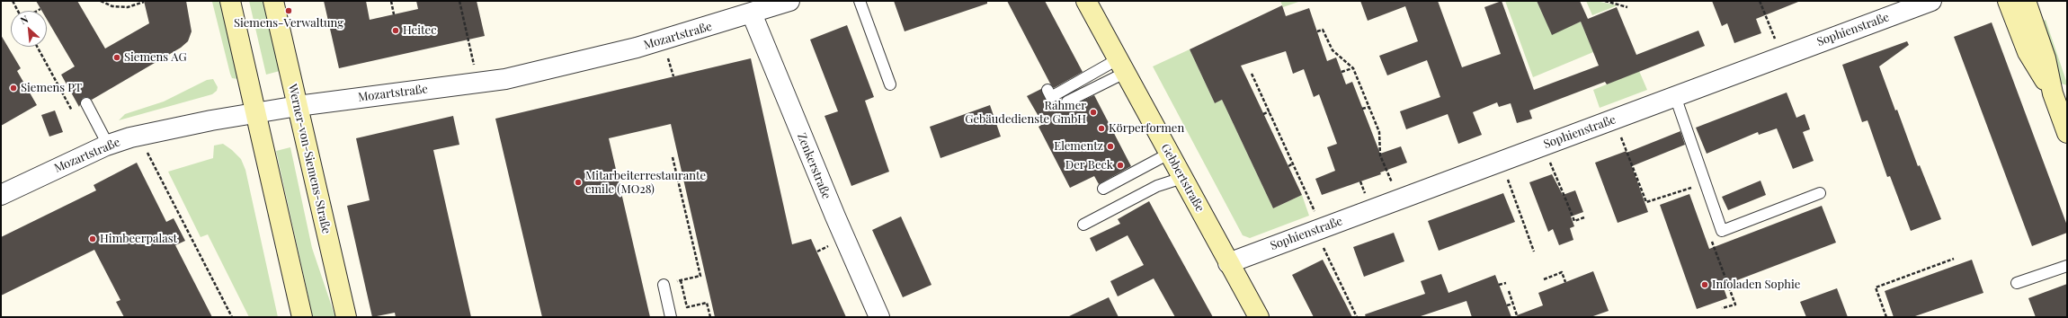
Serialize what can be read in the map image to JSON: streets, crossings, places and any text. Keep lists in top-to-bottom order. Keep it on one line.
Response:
{"streets":{"main road":["Werner-von-Siemens-Straße","Gebbertstraße"],"street":["Sophienstraße","Mozartstraße","Zenkerstraße"]},"crossings":[["Sophienstraße","Gebbertstraße"],["Mozartstraße","Werner-von-Siemens-Straße"],["Mozartstraße","Zenkerstraße"]],"places":["Siemens-Verwaltung","Heitec","Siemens AG","Siemens PT","Rahmer Gebäudedienste GmbH","Körperformen","Elementz","Der Beck","Mitarbeiterrestaurante emile (MO28)","Himbeerpalast","Infoladen Sophie"],"north":"top left"}
